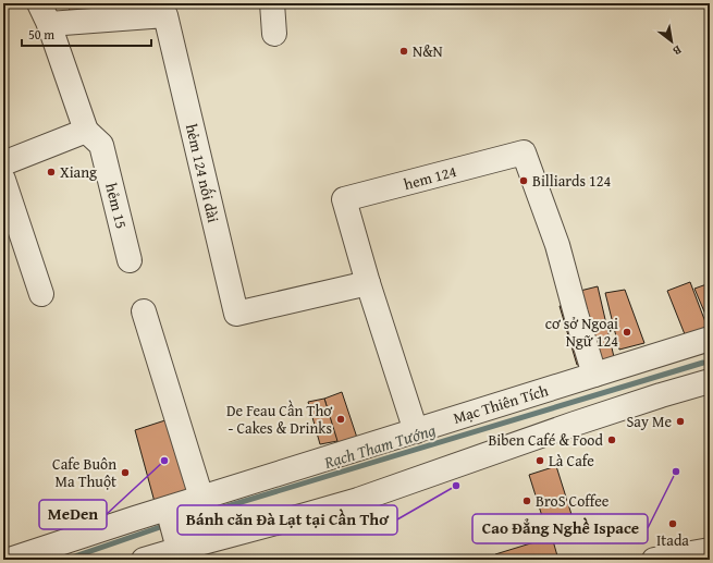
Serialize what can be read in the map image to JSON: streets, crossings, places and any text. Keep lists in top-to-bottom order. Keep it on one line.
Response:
{"streets":{"street":["hẻm 124 nối dài","hem 124","hẻm 15","Mạc Thiên Tích"]},"crossings":[["hẻm 124 nối dài","hem 124"],["hem 124","Mạc Thiên Tích"]],"water":["Rạch Tham Tướng"],"places":["N&N","Xiang","Billiards 124","cơ sở Ngoại Ngữ 124","De Feau Cần Thơ - Cakes & Drinks","Say Me","Biben Café & Food","MeDen","Là Cafe","Cao Đẳng Nghề Ispace","Cafe Buôn Ma Thuột","Bánh căn Đà Lạt tại Cần Thơ","BroS Coffee","Itada"],"scale_bar":"50 m","north":"bottom right"}
